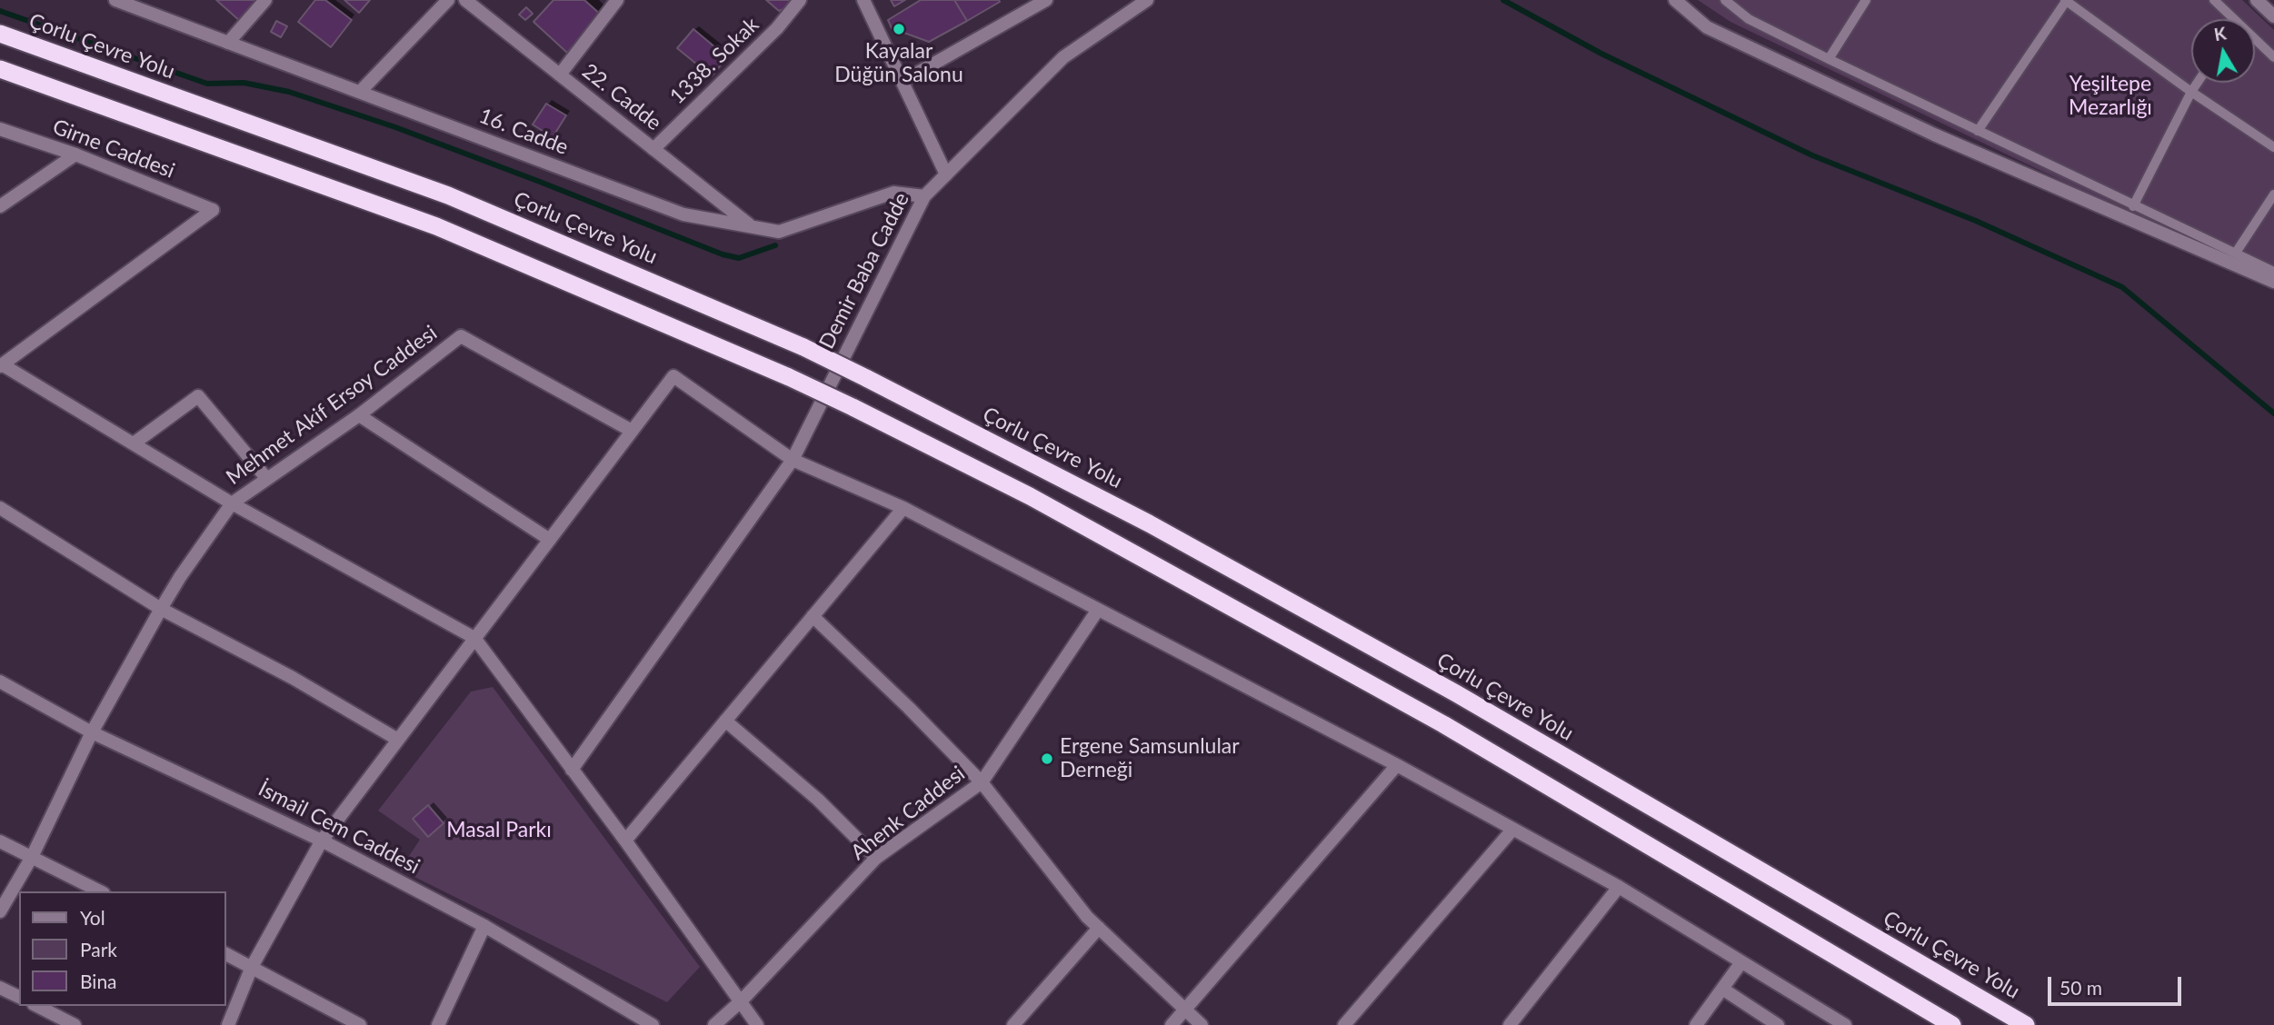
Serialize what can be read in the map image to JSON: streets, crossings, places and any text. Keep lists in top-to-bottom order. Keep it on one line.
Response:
{"streets":{"highway":["Çorlu Çevre Yolu"],"street":["1338. Sokak","22. Cadde","16. Cadde","Girne Caddesi","Demir Baba Cadde","Mehmet Akif Ersoy Caddesi","Ahenk Caddesi","İsmail Cem Caddesi"]},"crossings":[["1338. Sokak","22. Cadde"],["22. Cadde","16. Cadde"],["16. Cadde","Demir Baba Cadde"],["Mehmet Akif Ersoy Caddesi","İsmail Cem Caddesi"]],"parks":["Yeşiltepe Mezarlığı","Masal Parkı"],"places":["Kayalar Düğün Salonu","Ergene Samsunlular Derneği"],"legend":["Yol","Park","Bina"],"scale_bar":"50 m","north":"top"}
